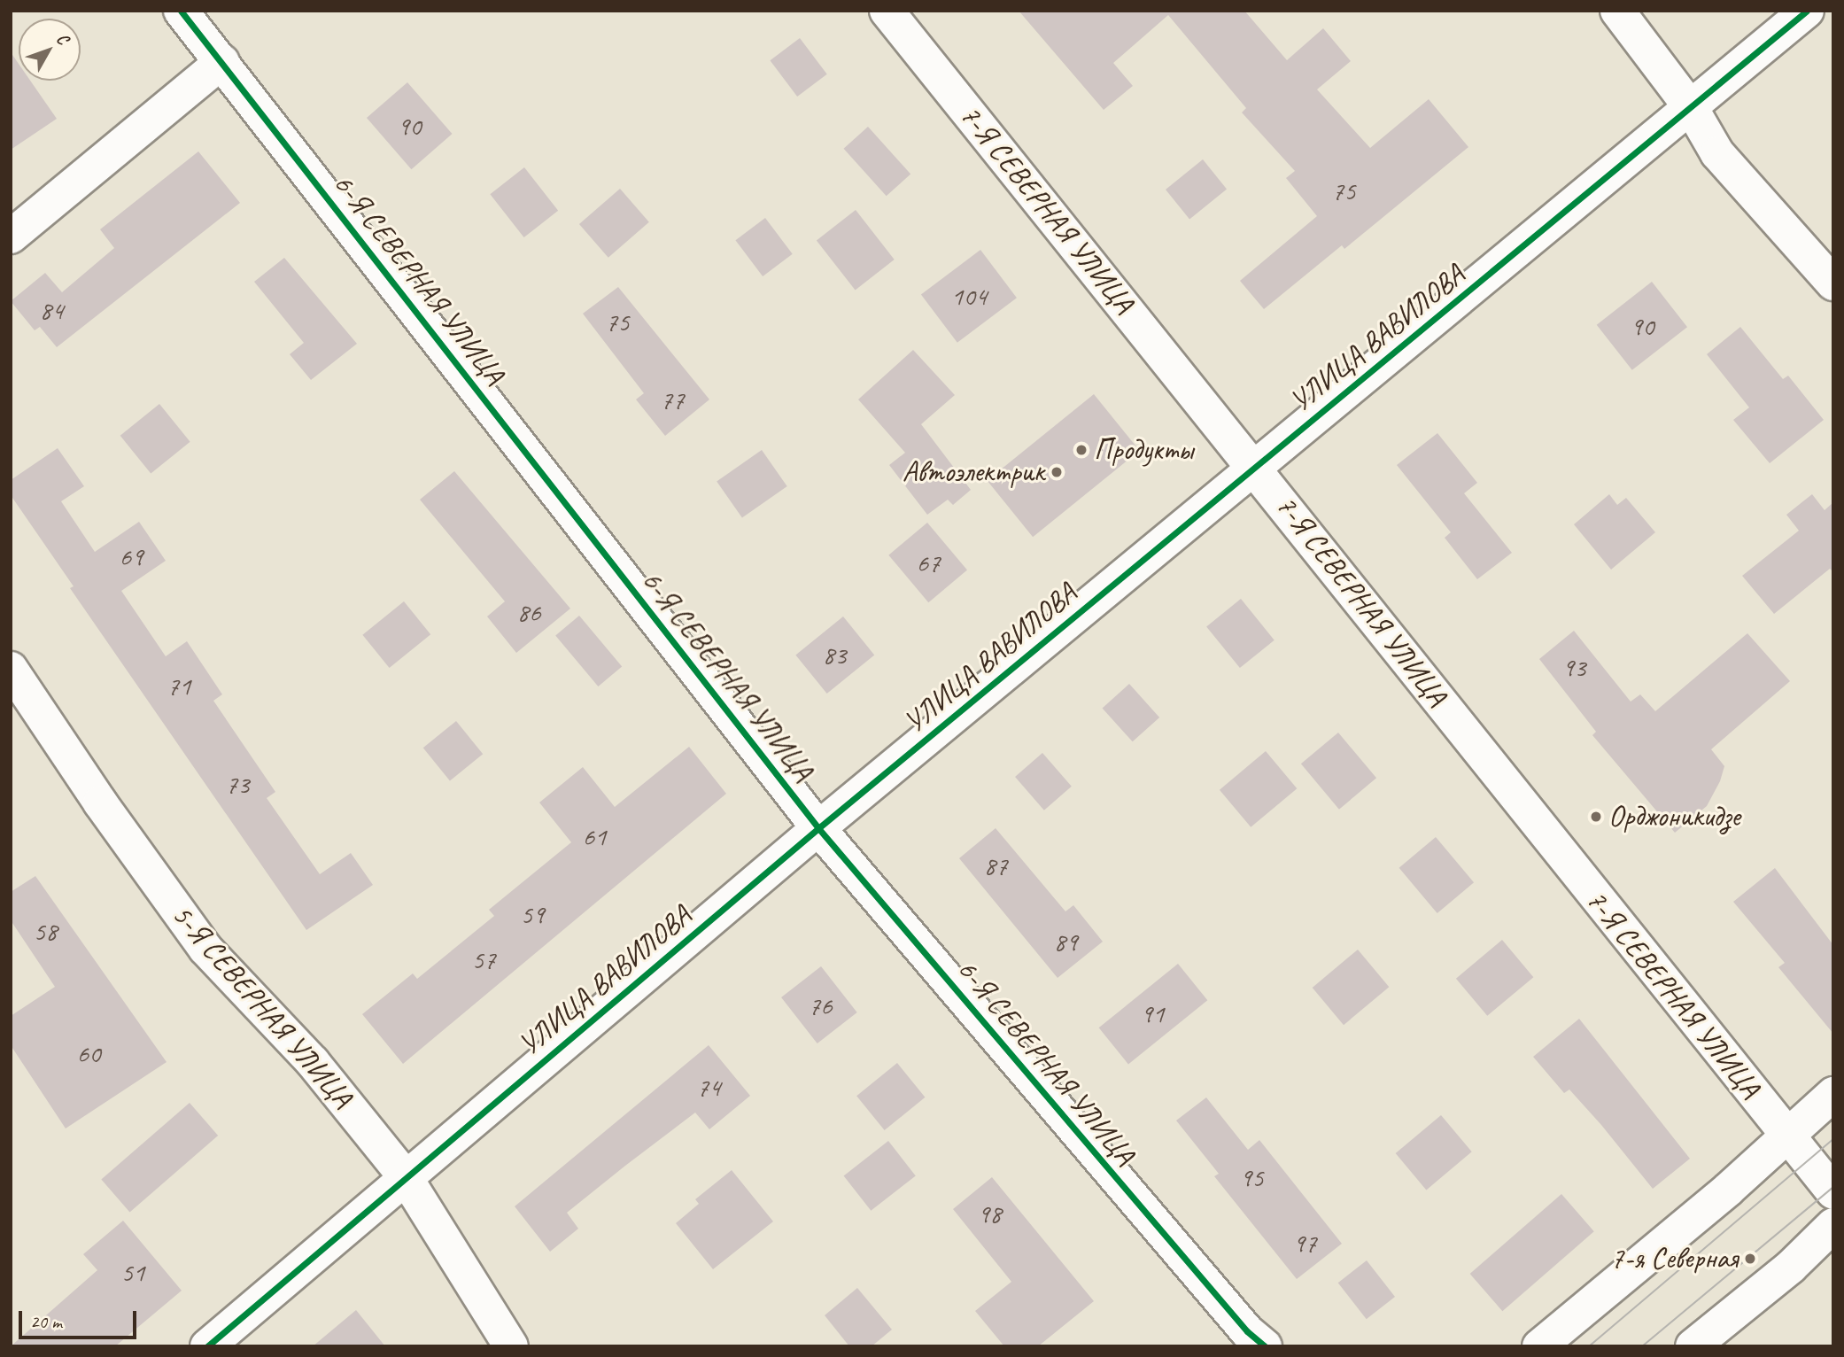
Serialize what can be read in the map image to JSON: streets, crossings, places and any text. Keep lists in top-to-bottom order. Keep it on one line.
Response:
{"streets":{"street":["7-Я СЕВЕРНАЯ УЛИЦА","6-Я СЕВЕРНАЯ УЛИЦА","УЛИЦА ВАВИЛОВА","5-Я СЕВЕРНАЯ УЛИЦА"]},"crossings":[["7-Я СЕВЕРНАЯ УЛИЦА","УЛИЦА ВАВИЛОВА"],["6-Я СЕВЕРНАЯ УЛИЦА","УЛИЦА ВАВИЛОВА"],["УЛИЦА ВАВИЛОВА","5-Я СЕВЕРНАЯ УЛИЦА"]],"places":["Продукты","Автоэлектрик","Орджоникидзе","7-я Северная"],"house_numbers":["90","75","104","84","75","90","77","69","67","86","83","93","71","73","61","87","59","58","89","57","76","91","60","74","95","98","97","51"],"scale_bar":"20 m","north":"top right"}
